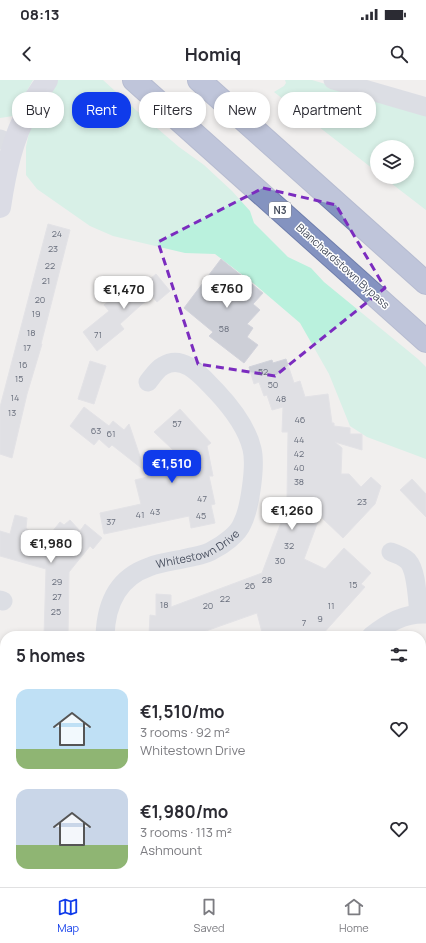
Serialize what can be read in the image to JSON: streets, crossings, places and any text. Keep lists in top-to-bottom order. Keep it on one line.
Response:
{"streets":{"highway":["N3","Blanchardstown Bypass"],"street":["Whitestown Drive"]},"house_numbers":["24","23","22","21","20","19","58","18","71","17","16","52","15","50","14","48","13","46","57","63","61","44","42","40","38","47","23","43","41","45","37","32","30","28","29","15","26","27","22","18","20","11","25","9","7"],"page":{"status":"08:13","header":"Homiq","chip":["Buy","Rent","Filters","New","Apartment"],"price":["€760","€1,470","€1,510","€1,260","€1,980"],"heading":"5 homes","list":[{"name":"€1,510/mo","note":"3 rooms · 92 m² · Whitestown Drive"},{"name":"€1,980/mo","note":"3 rooms · 113 m² · Ashmount"}],"tabs":["Map","Saved","Home"]}}
